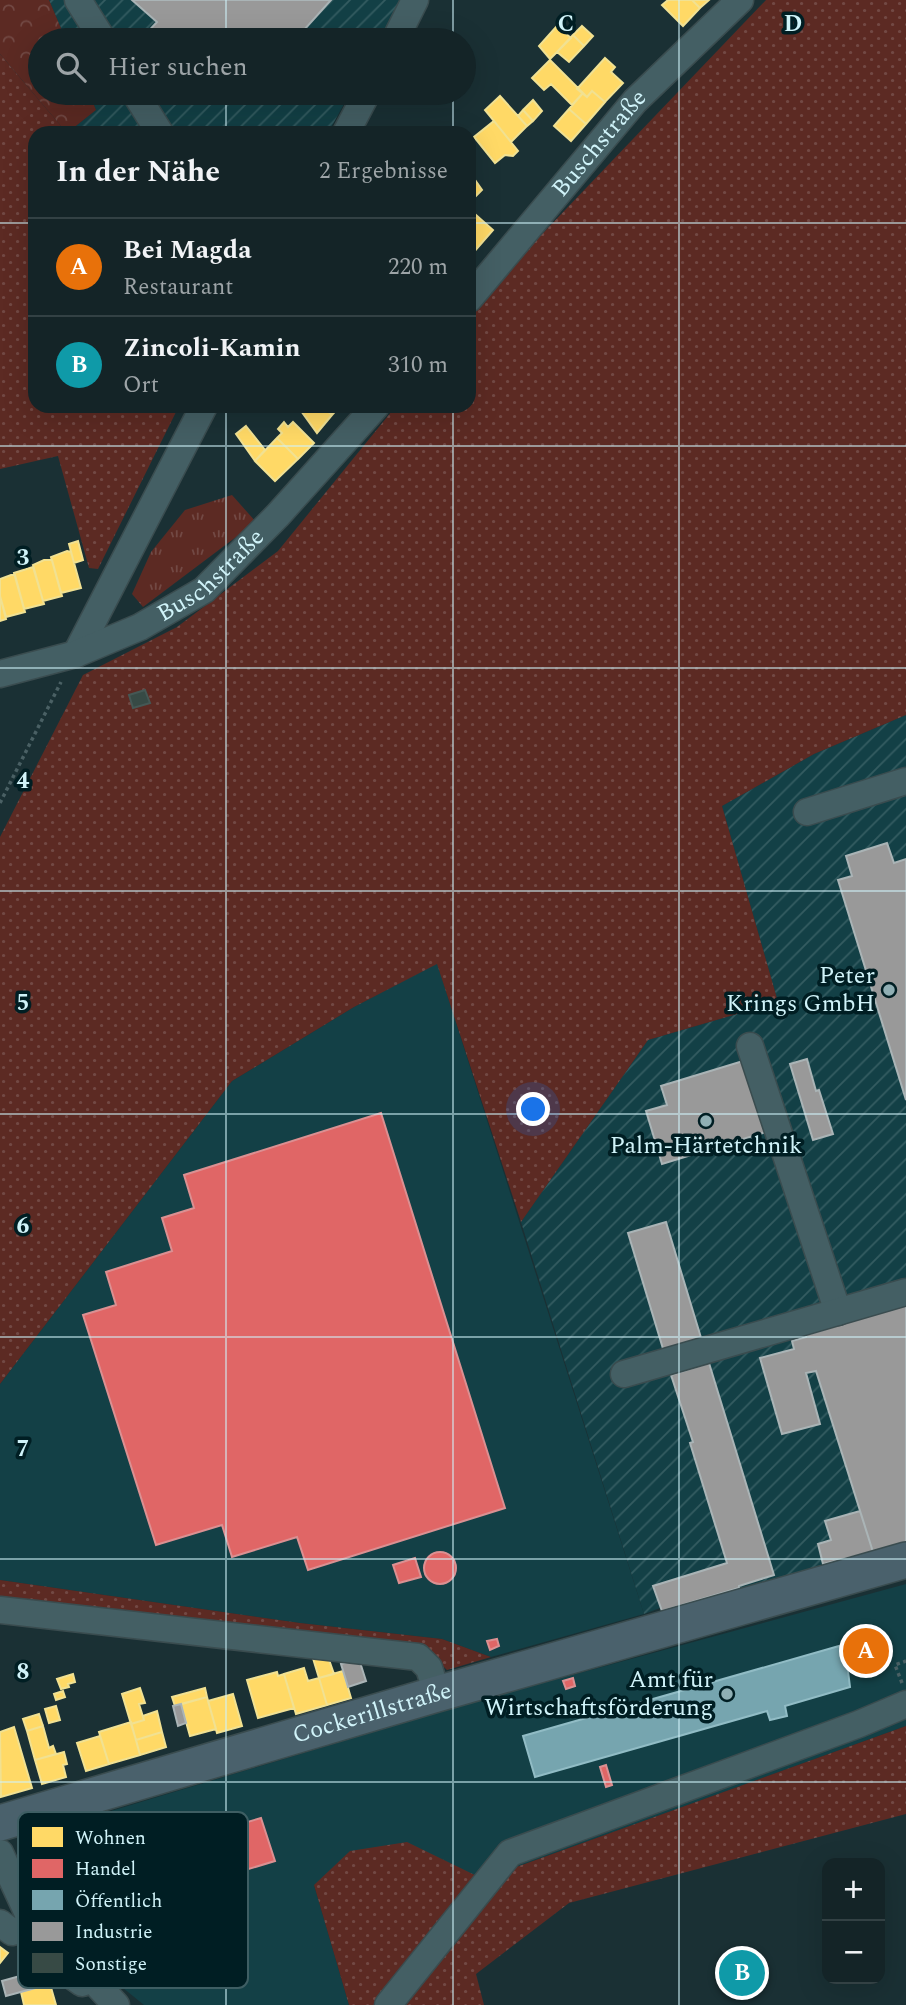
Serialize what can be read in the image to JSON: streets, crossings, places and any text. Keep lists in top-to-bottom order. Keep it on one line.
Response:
{"streets":{"main road":["Cockerillstraße"],"street":["Buschstraße"]},"places":["Peter Krings GmbH","Palm-Härtetchnik","Amt für Wirtschaftsförderung"],"legend":["Wohnen","Handel","Öffentlich","Industrie","Sonstige"],"page":{"search":"Hier suchen","heading":["In der Nähe","2 Ergebnisse"],"list":[{"mark":"A","name":"Bei Magda","note":"Restaurant","value":"220 m"},{"mark":"B","name":"Zincoli-Kamin","note":"Ort","value":"310 m"}],"pins":["A","B"],"map_buttons":["+","−"]},"grid":{"columns":["C","D"],"rows":["3","4","5","6","7","8"]}}
